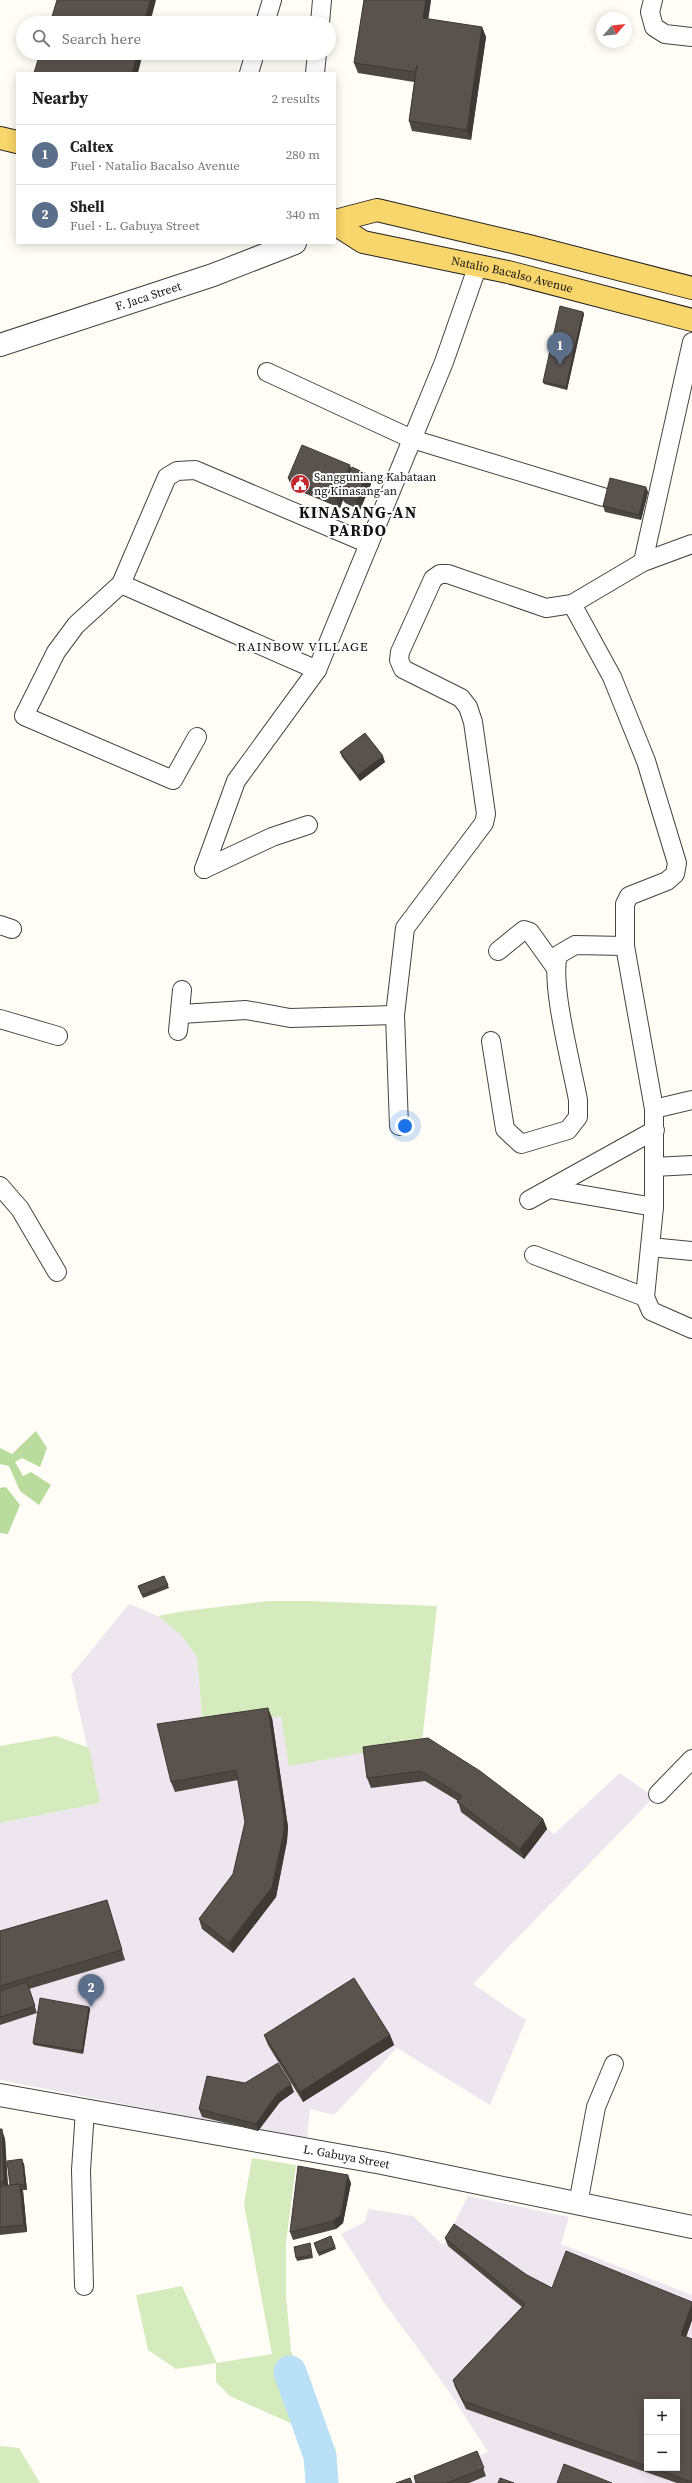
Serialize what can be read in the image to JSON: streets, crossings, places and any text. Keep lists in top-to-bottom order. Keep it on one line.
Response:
{"streets":{"main road":["Natalio Bacalso Avenue"],"street":["F. Jaca Street","L. Gabuya Street"]},"districts":["KINASANG-AN PARDO","RAINBOW VILLAGE"],"places":{"public building":["Sangguniang Kabataan ng Kinasang-an"]},"north":"top right","page":{"search":"Search here","heading":["Nearby","2 results"],"list":[{"mark":"1","name":"Caltex","note":"Fuel · Natalio Bacalso Avenue","value":"280 m"},{"mark":"2","name":"Shell","note":"Fuel · L. Gabuya Street","value":"340 m"}],"pins":["1","2"],"map_buttons":["+","−"]}}
